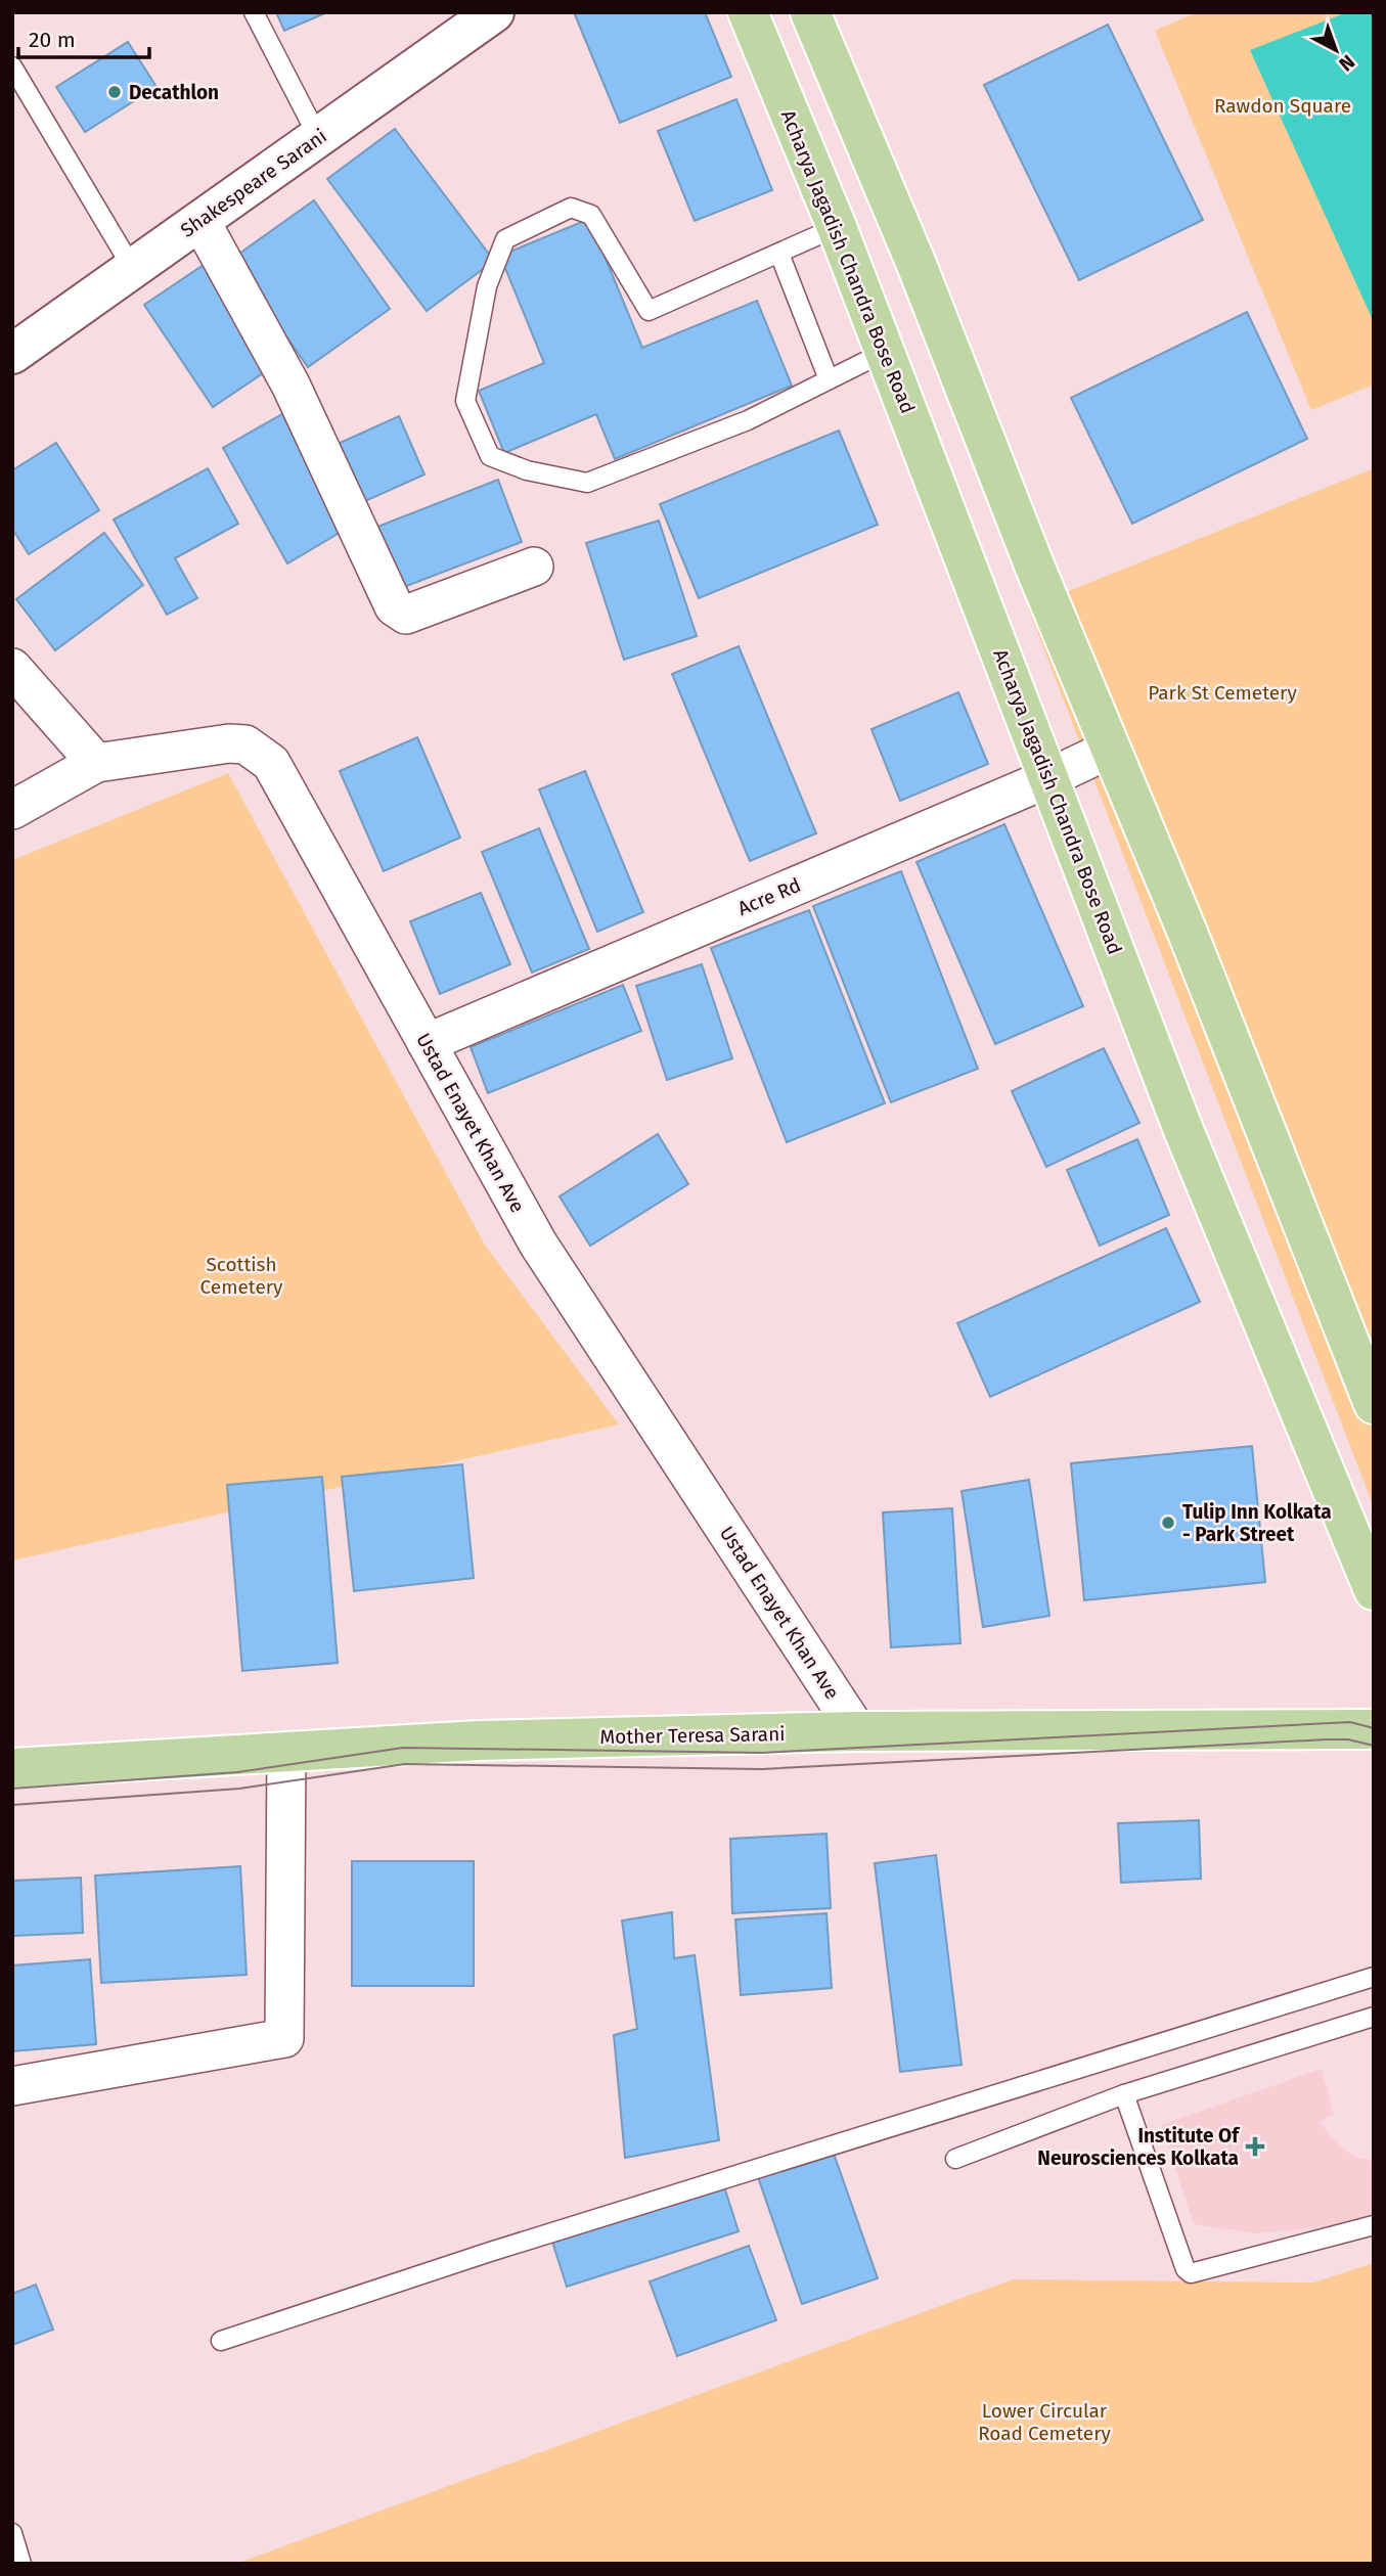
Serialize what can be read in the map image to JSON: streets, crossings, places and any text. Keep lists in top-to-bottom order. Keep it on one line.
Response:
{"streets":{"main road":["Shakespeare Sarani","Acharya Jagadish Chandra Bose Road","Mother Teresa Sarani"],"street":["Acre Rd","Ustad Enayet Khan Ave"]},"crossings":[["Acharya Jagadish Chandra Bose Road","Acre Rd"],["Acre Rd","Ustad Enayet Khan Ave"],["Ustad Enayet Khan Ave","Mother Teresa Sarani"]],"parks":["Rawdon Square","Park St Cemetery","Scottish Cemetery","Lower Circular Road Cemetery"],"places":{"other":["Decathlon","Tulip Inn Kolkata - Park Street"],"health":["Institute Of Neurosciences Kolkata"]},"scale_bar":"20 m","north":"bottom right"}
